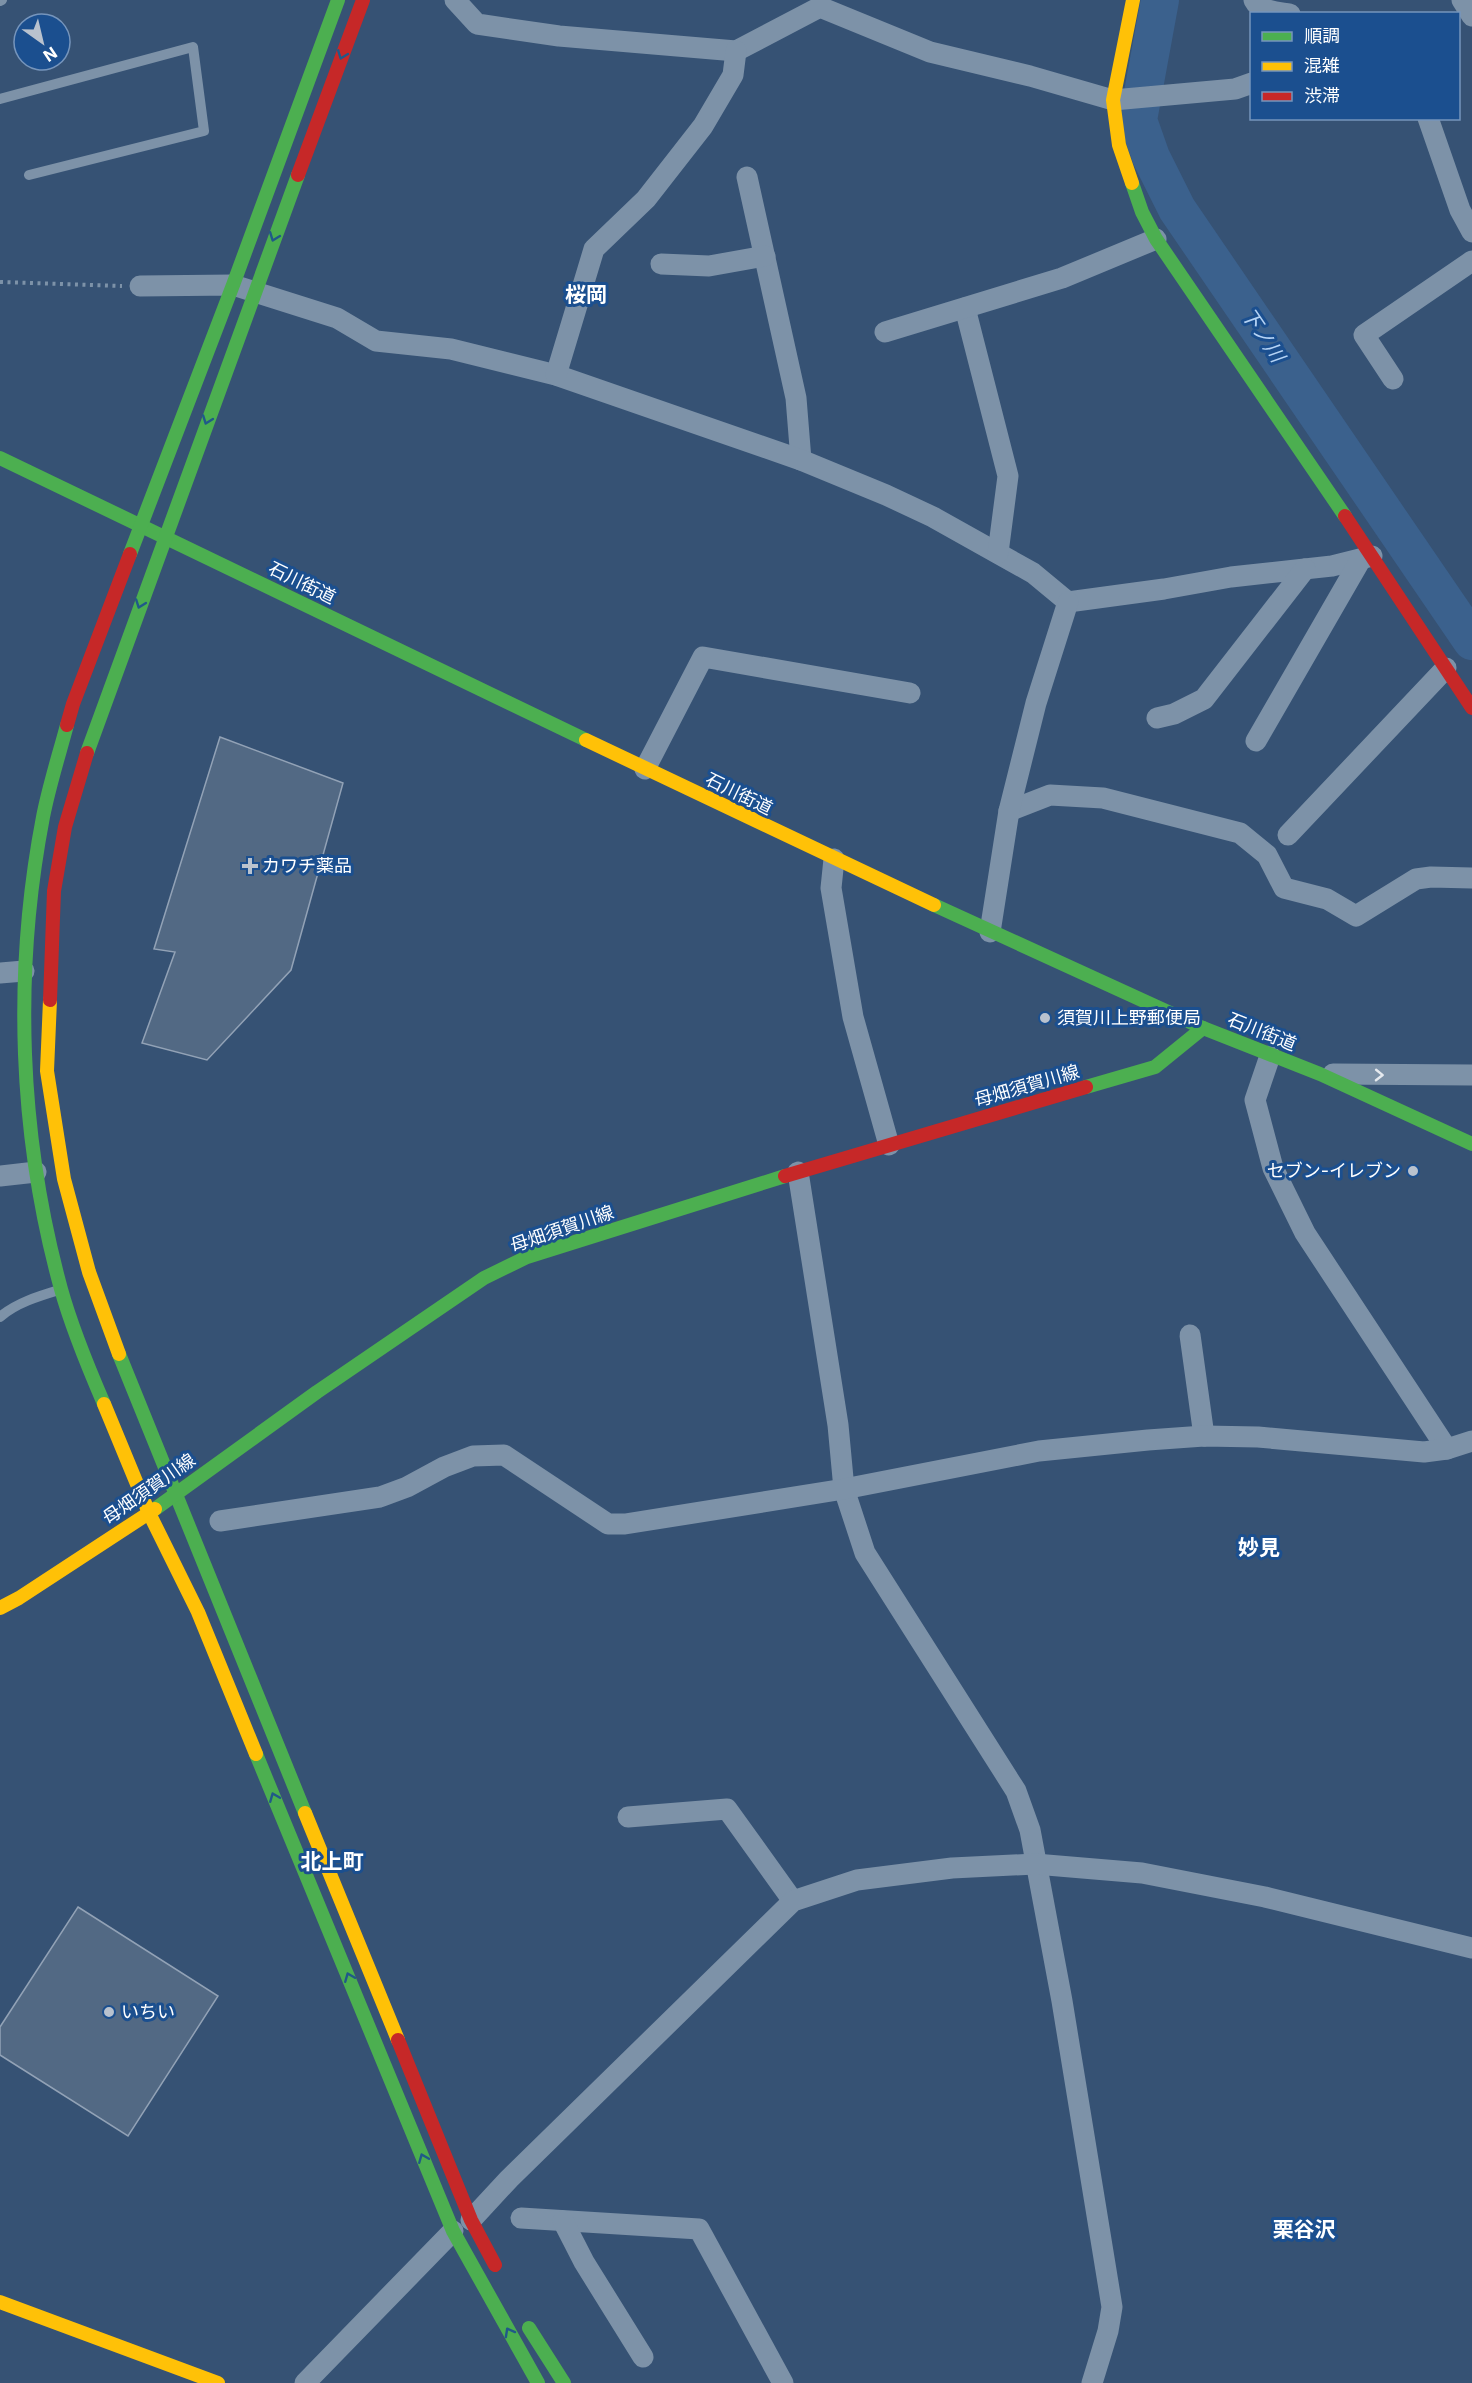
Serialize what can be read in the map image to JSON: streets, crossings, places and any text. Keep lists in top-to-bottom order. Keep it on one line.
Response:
{"streets":{"street":["石川街道","母畑須賀川線"]},"crossings":[["石川街道","母畑須賀川線"]],"districts":["桜岡","妙見","北上町","栗谷沢"],"water":["下ノ川"],"places":{"health":["カワチ薬品"],"other":["須賀川上野郵便局","セブン-イレブン","いちい"]},"legend":["順調","混雑","渋滞"],"north":"bottom right"}
